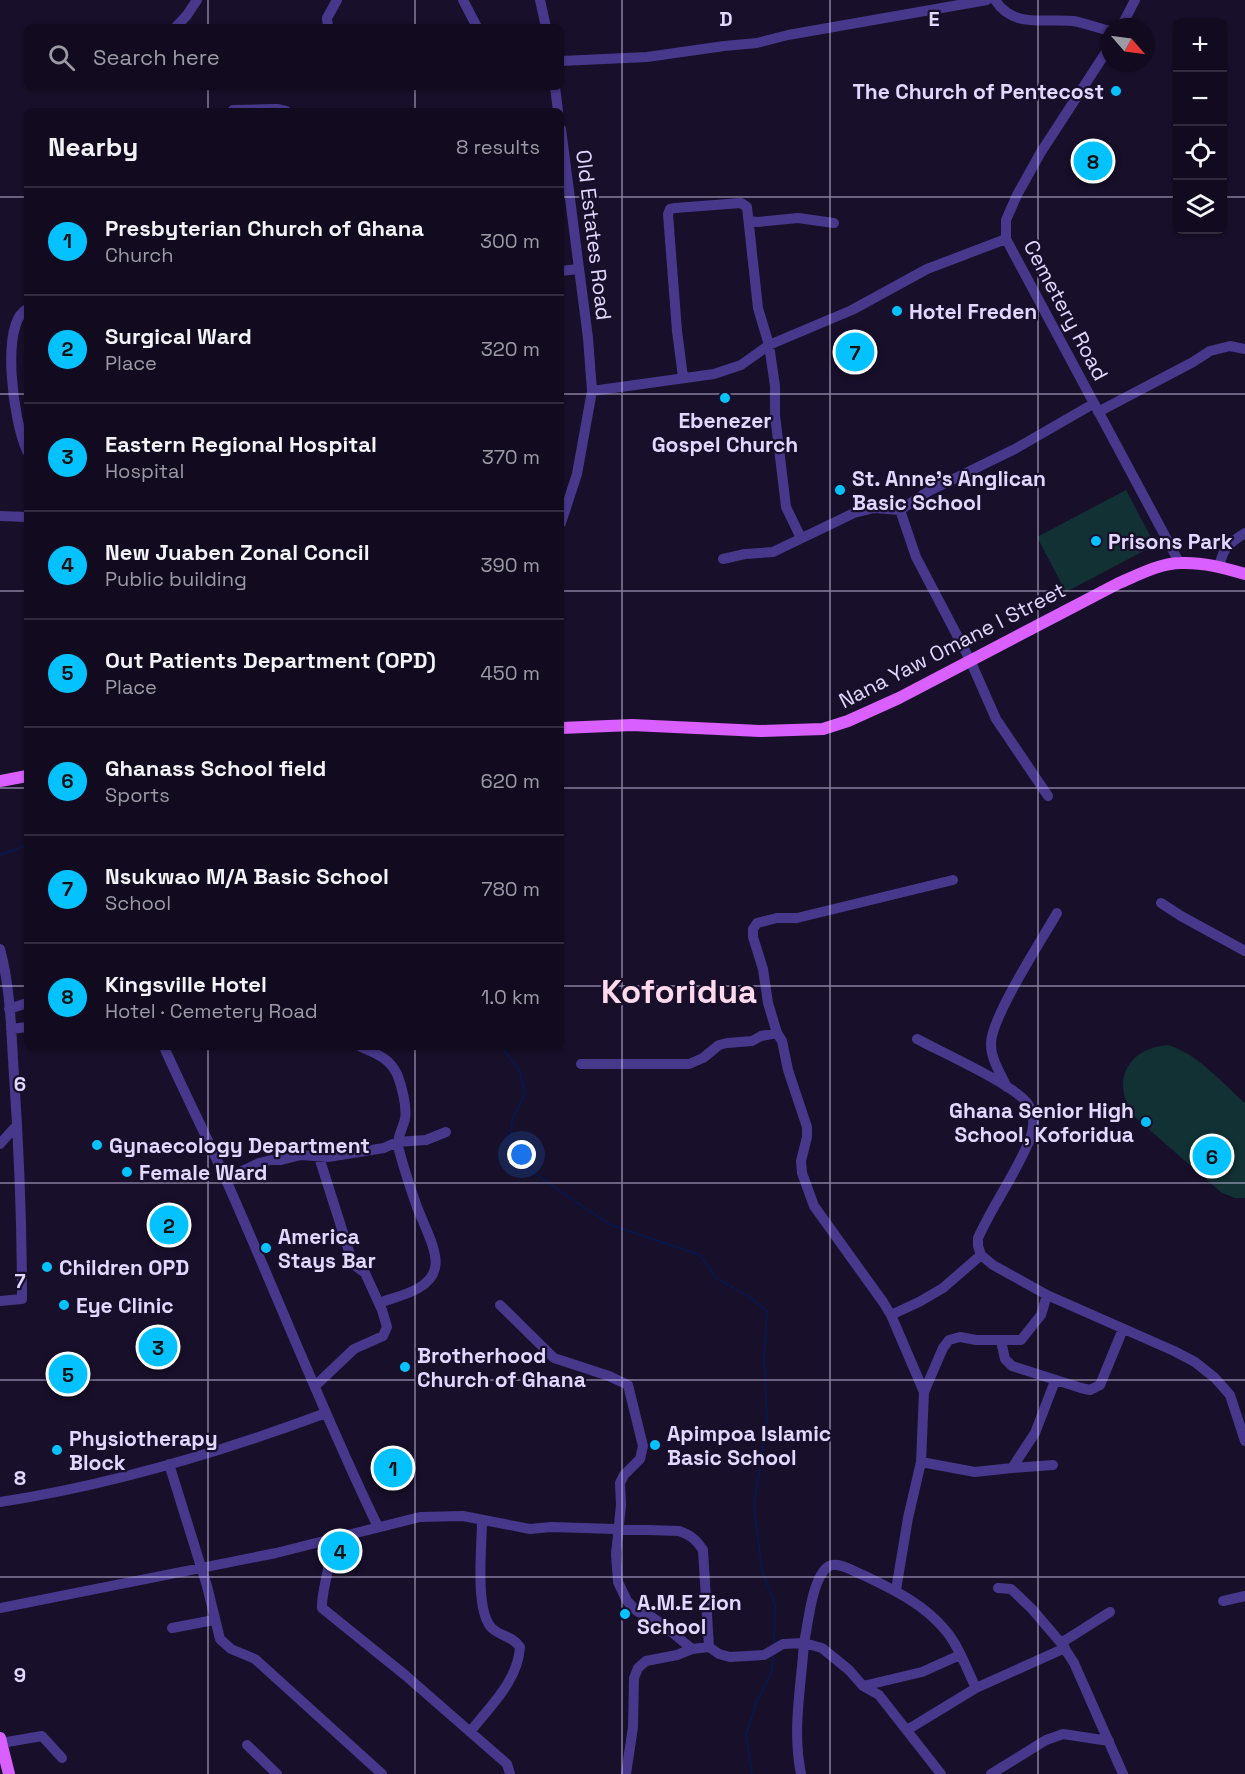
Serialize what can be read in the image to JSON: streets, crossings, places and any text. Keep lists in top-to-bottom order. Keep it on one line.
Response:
{"streets":{"main road":["Nana Yaw Omane I Street"],"street":["Old Estates Road","Cemetery Road"]},"crossings":[["Cemetery Road","Nana Yaw Omane I Street"]],"districts":["Koforidua"],"places":["The Church of Pentecost","Hotel Freden","Ebenezer Gospel Church","St. Anne's Anglican Basic School","Prisons Park","Ghana Senior High School, Koforidua","Gynaecology Department","Female Ward","America Stays Bar","Children OPD","Eye Clinic","Brotherhood Church of Ghana","Apimpoa Islamic Basic School","Physiotherapy Block","A.M.E Zion School"],"north":"bottom right","page":{"map_buttons":["+","−"],"search":"Search here","heading":["Nearby","8 results"],"pins":["8","7","6","2","3","5","1","4"],"list":[{"mark":"1","name":"Presbyterian Church of Ghana","note":"Church","value":"300 m"},{"mark":"2","name":"Surgical Ward","note":"Place","value":"320 m"},{"mark":"3","name":"Eastern Regional Hospital","note":"Hospital","value":"370 m"},{"mark":"4","name":"New Juaben Zonal Concil","note":"Public building","value":"390 m"},{"mark":"5","name":"Out Patients Department (OPD)","note":"Place","value":"450 m"},{"mark":"6","name":"Ghanass School field","note":"Sports","value":"620 m"},{"mark":"7","name":"Nsukwao M/A Basic School","note":"School","value":"780 m"},{"mark":"8","name":"Kingsville Hotel","note":"Hotel · Cemetery Road","value":"1.0 km"}]},"grid":{"columns":["D","E"],"rows":["6","7","8","9"]}}
